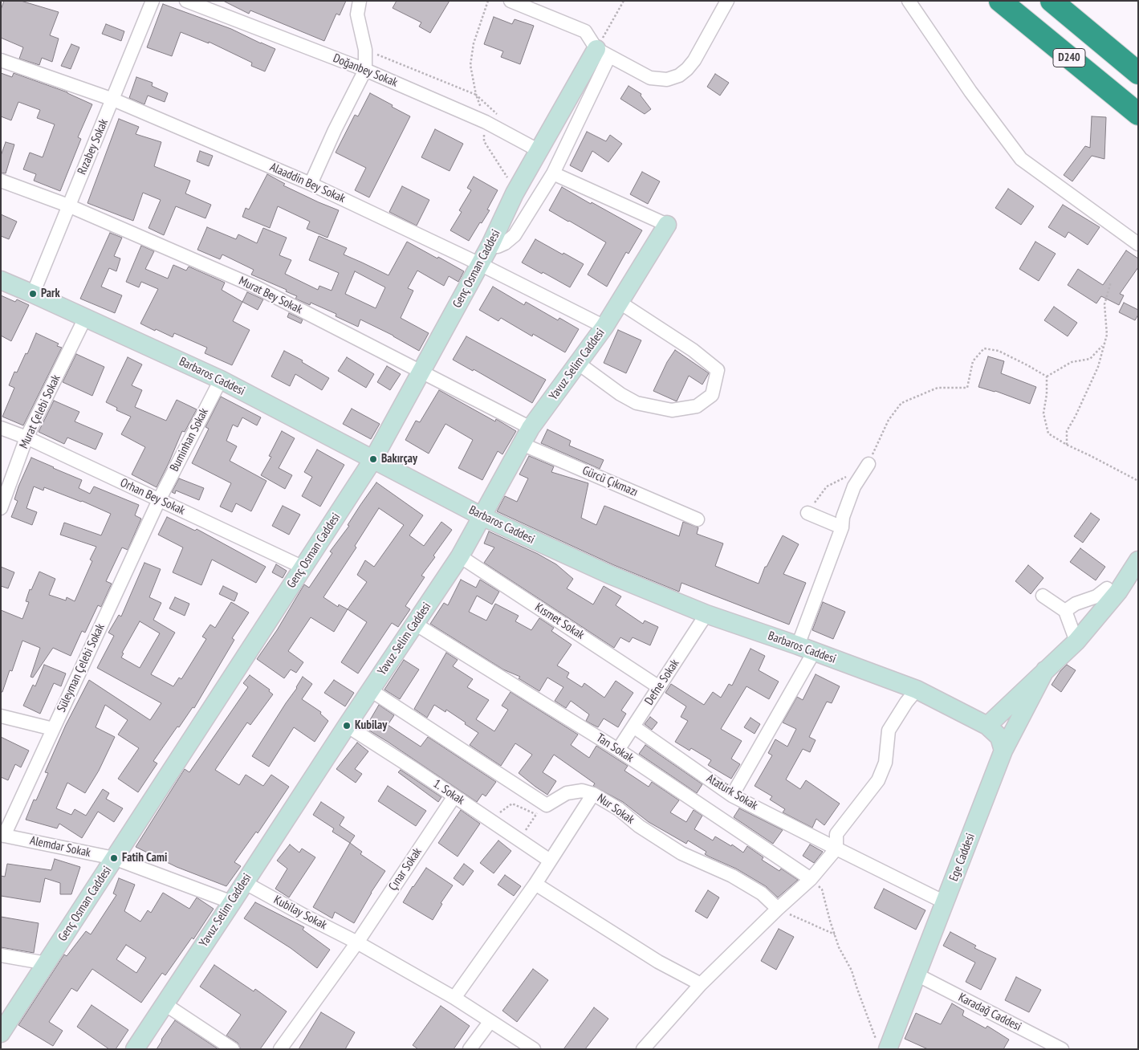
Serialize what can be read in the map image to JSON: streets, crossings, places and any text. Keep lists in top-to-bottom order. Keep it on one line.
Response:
{"streets":{"highway":["D240"],"street":["Doğanbey Sokak","Rızabey Sokak","Alaaddin Bey Sokak","Genç Osman Caddesi","Murat Bey Sokak","Yavuz Selim Caddesi","Barbaros Caddesi","Murat Çelebi Sokak","Buminhan Sokak","Gürcü Çıkmazı","Orhan Bey Sokak","Kısmet Sokak","Süleyman Çelebi Sokak","Defne Sokak","Tan Sokak","1. Sokak","Atatürk Sokak","Nur Sokak","Alemdar Sokak","Ege Caddesi","Çınar Sokak","Kubilay Sokak","Karadağ Caddesi"]},"crossings":[["Doğanbey Sokak","Genç Osman Caddesi"],["Rızabey Sokak","Alaaddin Bey Sokak"],["Rızabey Sokak","Murat Bey Sokak"],["Rızabey Sokak","Barbaros Caddesi"],["Alaaddin Bey Sokak","Genç Osman Caddesi"],["Alaaddin Bey Sokak","Yavuz Selim Caddesi"],["Genç Osman Caddesi","Murat Bey Sokak"],["Genç Osman Caddesi","Barbaros Caddesi"],["Genç Osman Caddesi","Orhan Bey Sokak"],["Genç Osman Caddesi","Alemdar Sokak"],["Murat Bey Sokak","Yavuz Selim Caddesi"],["Yavuz Selim Caddesi","Barbaros Caddesi"],["Yavuz Selim Caddesi","Gürcü Çıkmazı"],["Yavuz Selim Caddesi","Kısmet Sokak"],["Yavuz Selim Caddesi","Tan Sokak"],["Yavuz Selim Caddesi","1. Sokak"],["Yavuz Selim Caddesi","Alemdar Sokak"],["Yavuz Selim Caddesi","Kubilay Sokak"],["Barbaros Caddesi","Murat Çelebi Sokak"],["Barbaros Caddesi","Buminhan Sokak"],["Barbaros Caddesi","Defne Sokak"],["Barbaros Caddesi","Ege Caddesi"],["Murat Çelebi Sokak","Orhan Bey Sokak"],["Buminhan Sokak","Orhan Bey Sokak"],["Buminhan Sokak","Süleyman Çelebi Sokak"],["Orhan Bey Sokak","Süleyman Çelebi Sokak"],["Kısmet Sokak","Defne Sokak"],["Süleyman Çelebi Sokak","Alemdar Sokak"],["Defne Sokak","Tan Sokak"],["Defne Sokak","Atatürk Sokak"],["1. Sokak","Çınar Sokak"],["Atatürk Sokak","Ege Caddesi"],["Ege Caddesi","Karadağ Caddesi"],["Çınar Sokak","Kubilay Sokak"]],"places":["Park","Bakırçay","Kubilay","Fatih Cami"]}
